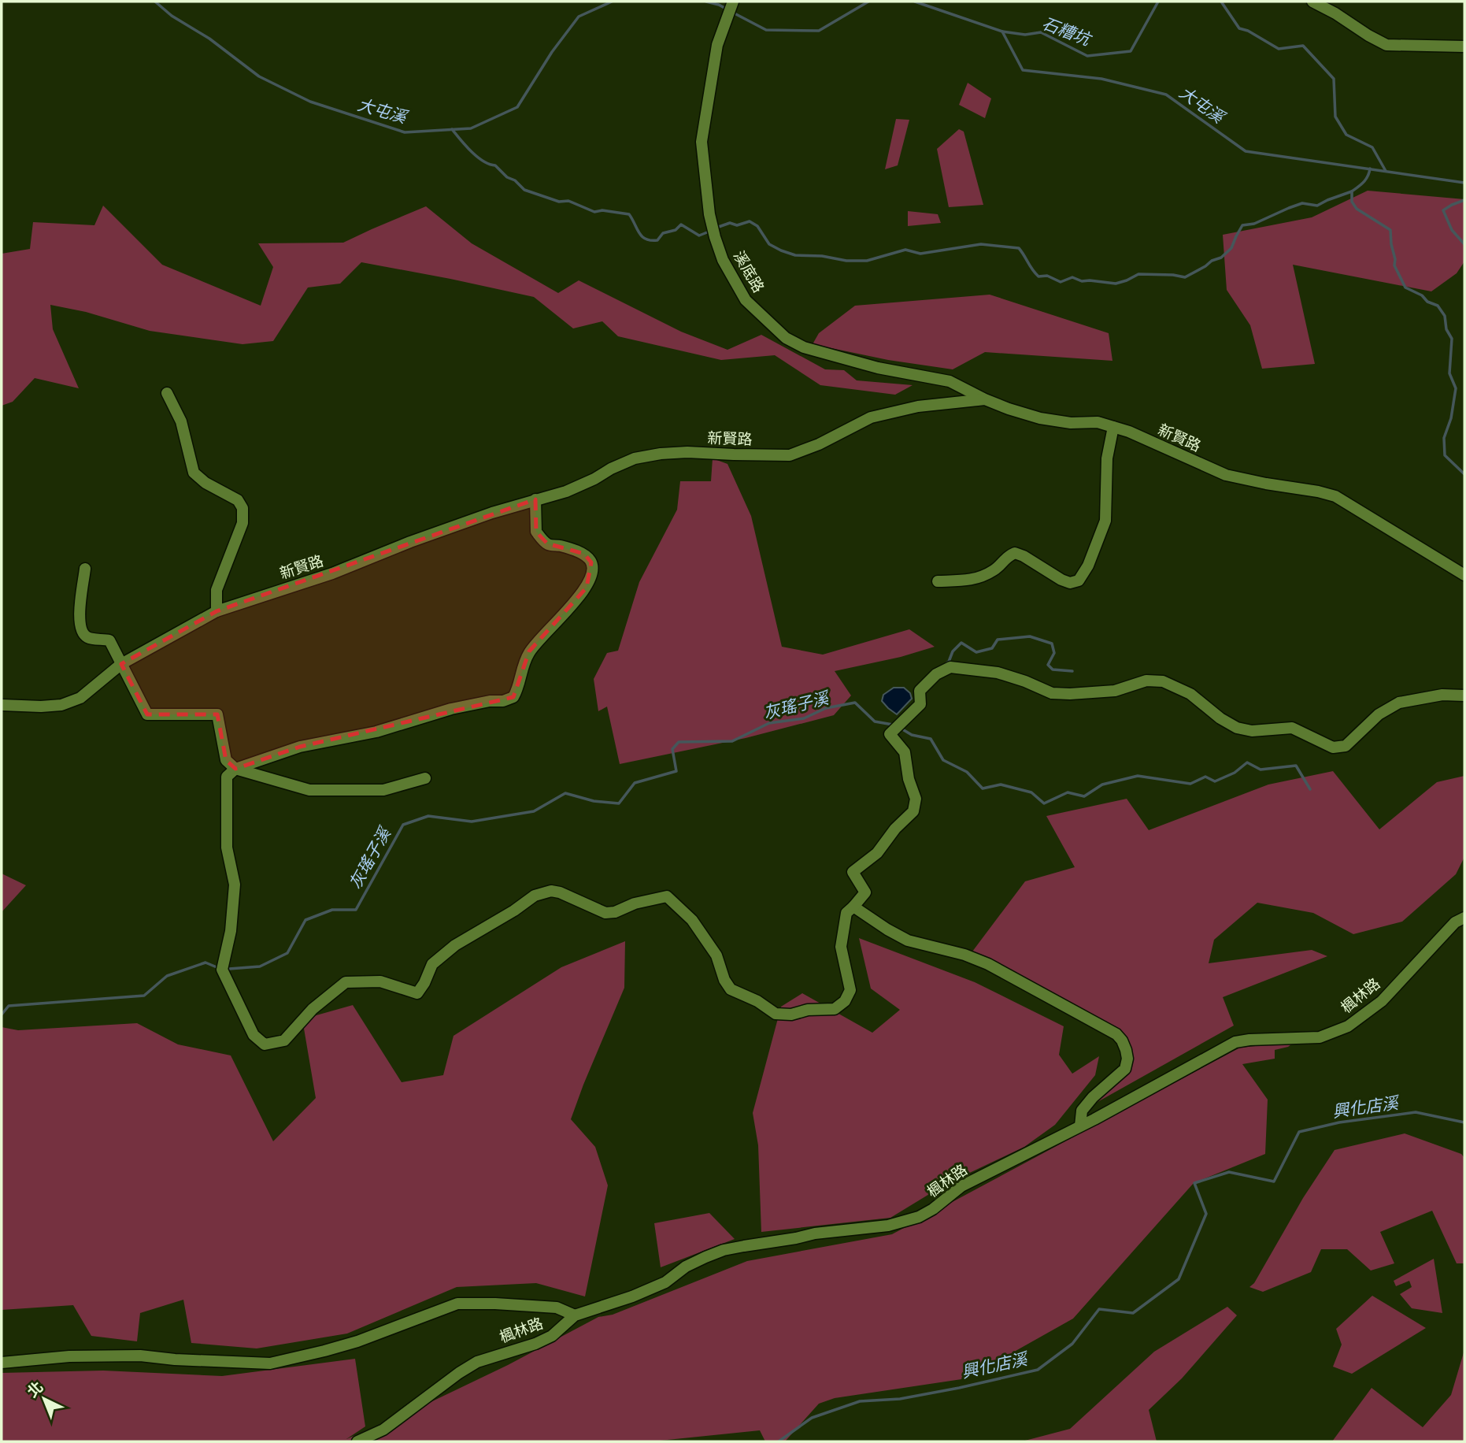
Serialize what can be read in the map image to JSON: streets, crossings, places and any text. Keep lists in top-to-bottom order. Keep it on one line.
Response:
{"streets":{"street":["溪底路","新賢路","楓林路"]},"crossings":[["溪底路","新賢路"]],"water":["石糟坑","大屯溪","灰瑤子溪","興化店溪"],"north":"top left"}
